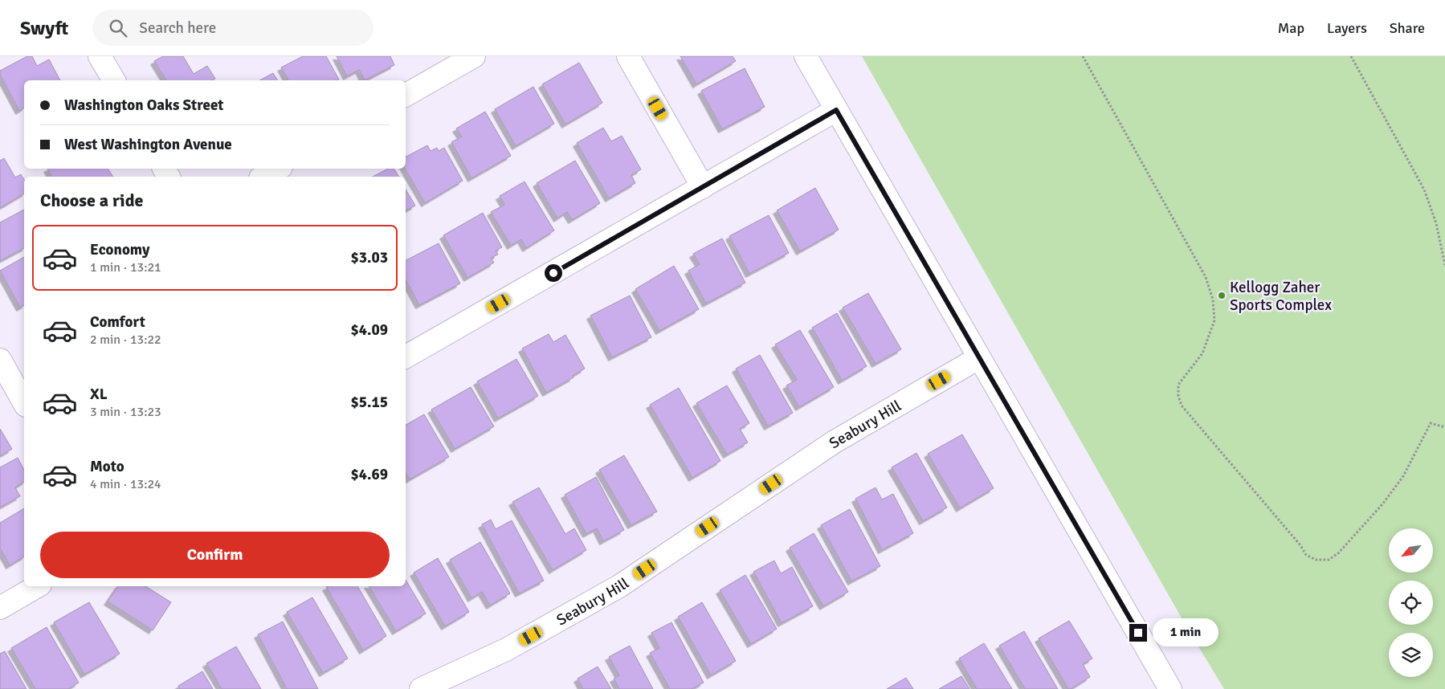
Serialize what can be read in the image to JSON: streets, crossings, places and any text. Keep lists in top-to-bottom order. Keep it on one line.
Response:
{"streets":{"street":["Seabury Hill"]},"places":["Kellogg Zaher Sports Complex"],"north":"bottom left","page":{"header":"Swyft","search":"Search here","nav":["Map","Layers","Share"],"banner":["Washington Oaks Street","West Washington Avenue"],"heading":"Choose a ride","list":[{"name":"Economy","note":"1 min · 13:21","value":"$3.03"},{"name":"Comfort","note":"2 min · 13:22","value":"$4.09"},{"name":"XL","note":"3 min · 13:23","value":"$5.15"},{"name":"Moto","note":"4 min · 13:24","value":"$4.69"}],"buttons":"Confirm","bubble":"1 min"}}
